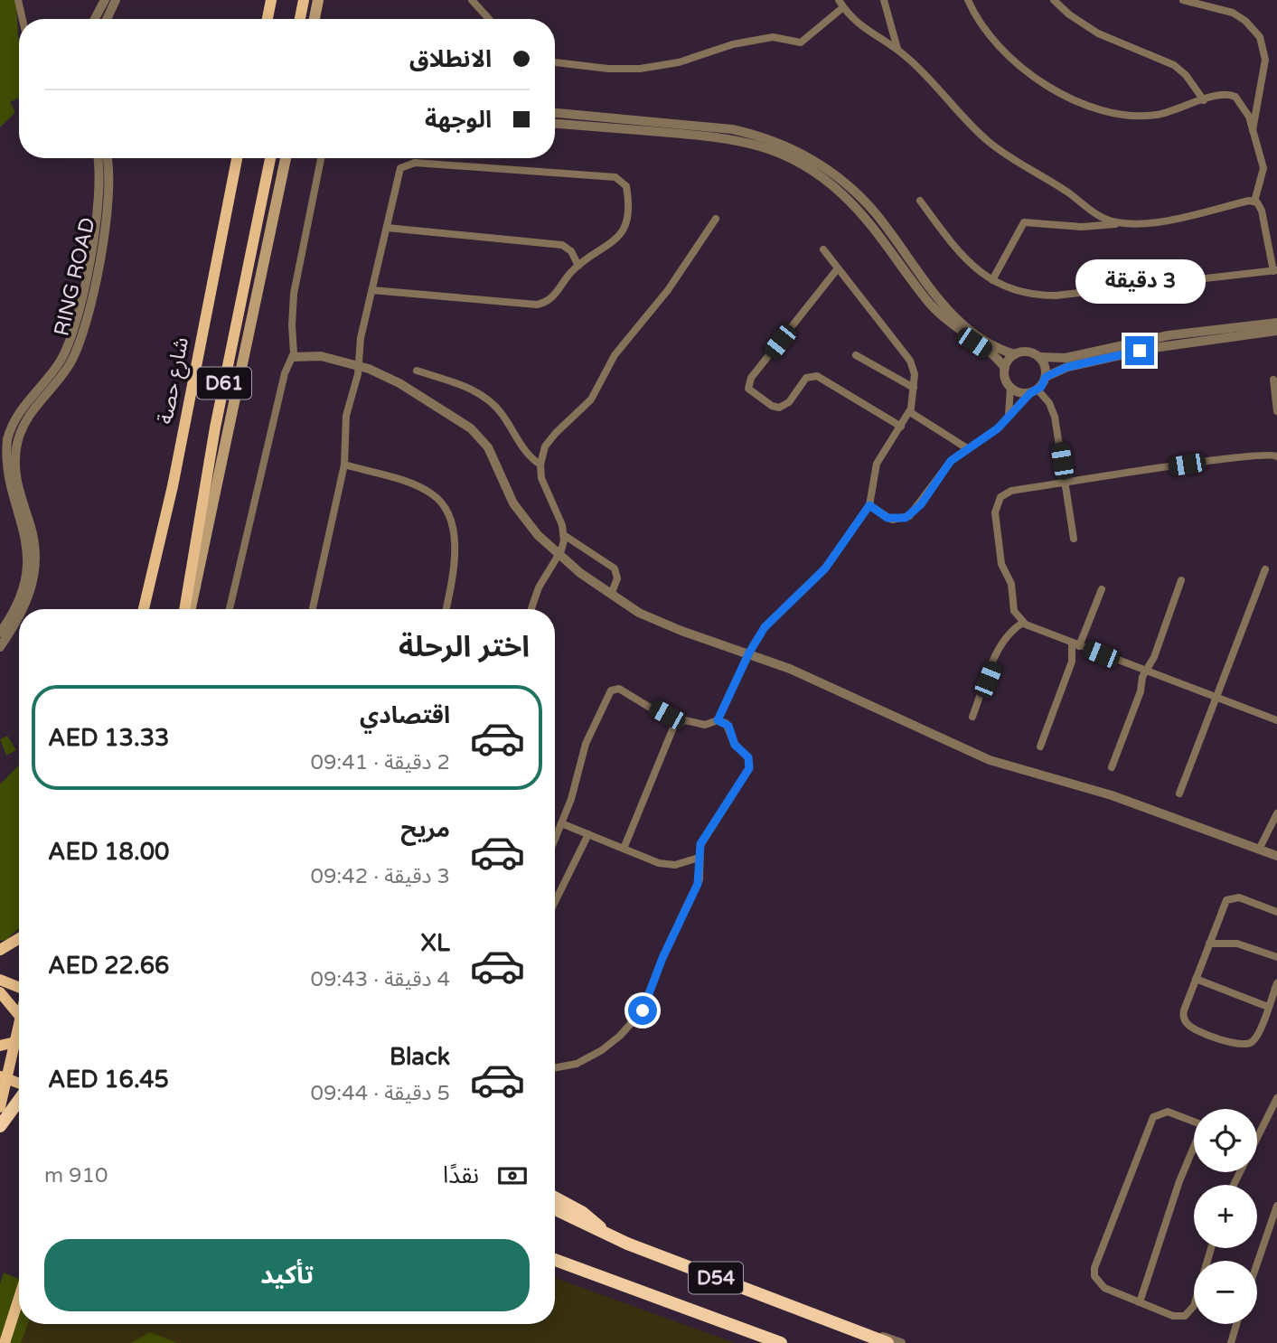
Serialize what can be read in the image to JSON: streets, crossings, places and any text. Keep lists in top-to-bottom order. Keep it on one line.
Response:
{"streets":{"highway":["D54"],"main road":["شارع حصة","D61"],"street":["RING ROAD"]},"page":{"banner":["الانطلاق","الوجهة"],"bubble":"3 دقيقة","heading":"اختر الرحلة","list":[{"name":"اقتصادي","note":"2 دقيقة · 09:41","value":"AED 13.33"},{"name":"مريح","note":"3 دقيقة · 09:42","value":"AED 18.00"},{"name":"XL","note":"4 دقيقة · 09:43","value":"AED 22.66"},{"name":"Black","note":"5 دقيقة · 09:44","value":"AED 16.45"}],"map_buttons":["+","−"],"pay":["نقدًا","910 m"],"buttons":"تأكيد"}}
